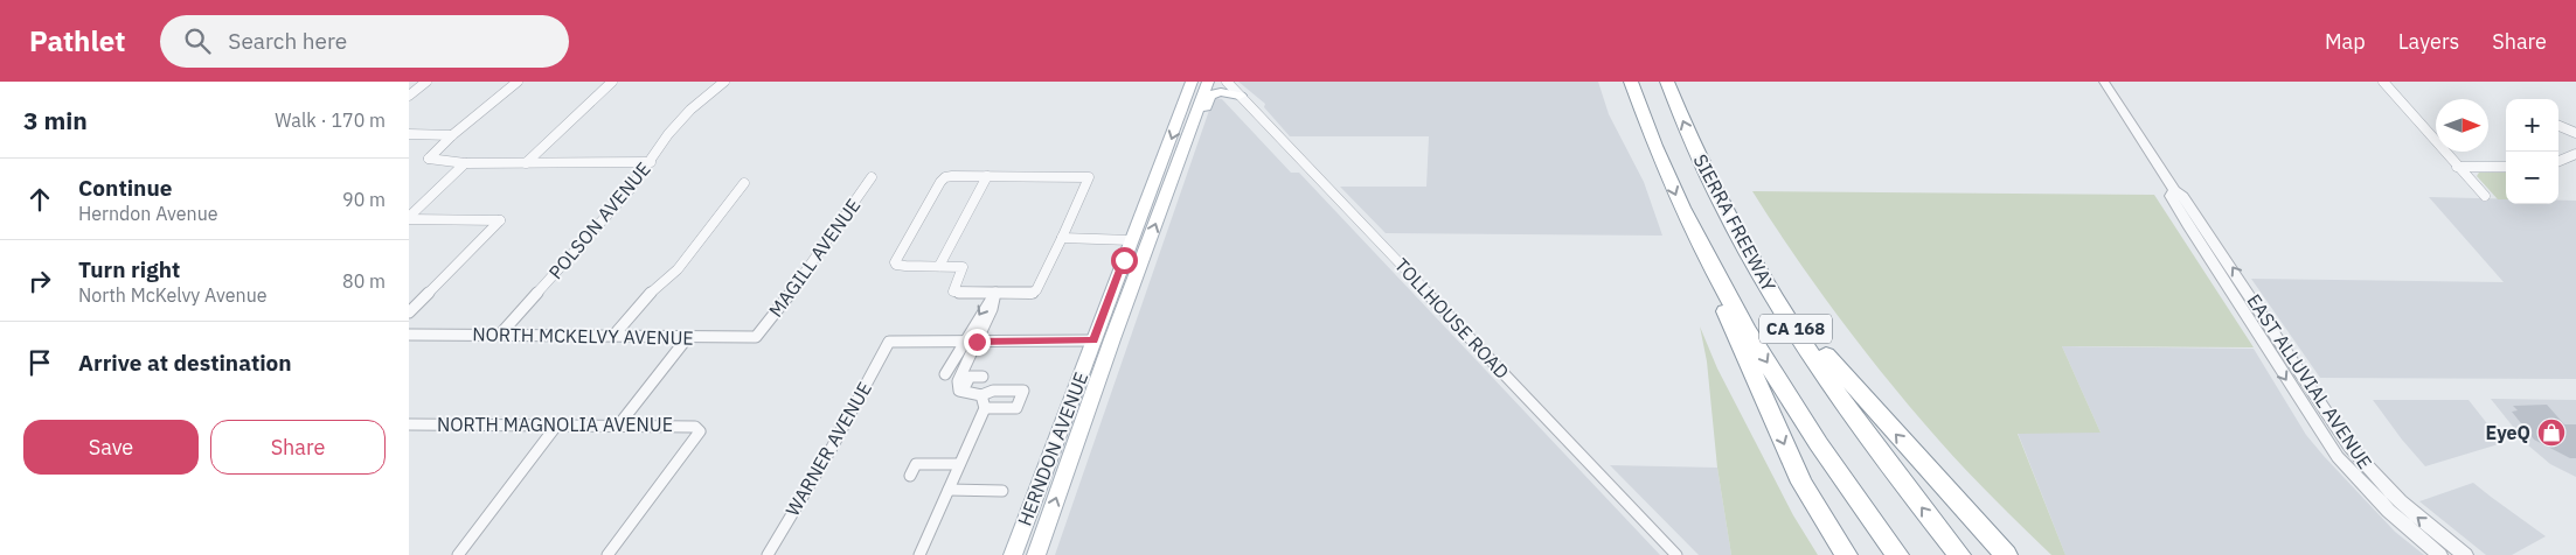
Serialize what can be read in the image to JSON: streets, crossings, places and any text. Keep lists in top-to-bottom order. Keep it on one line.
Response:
{"streets":{"highway":["SIERRA FREEWAY","CA 168"],"main road":["HERNDON AVENUE"],"street":["POLSON AVENUE","MAGILL AVENUE","TOLLHOUSE ROAD","NORTH MCKELVY AVENUE","EAST ALLUVIAL AVENUE","NORTH MAGNOLIA AVENUE","WARNER AVENUE"]},"crossings":[["POLSON AVENUE","NORTH MCKELVY AVENUE"],["MAGILL AVENUE","NORTH MCKELVY AVENUE"]],"places":{"shop":["EyeQ"]},"north":"right","page":{"header":"Pathlet","search":"Search here","nav":["Map","Layers","Share"],"heading":["3 min","Walk · 170 m"],"map_buttons":["+","−"],"list":[["Continue","Herndon Avenue","90 m"],["Turn right","North McKelvy Avenue","80 m"],"Arrive at destination"],"buttons":["Save","Share"]}}
